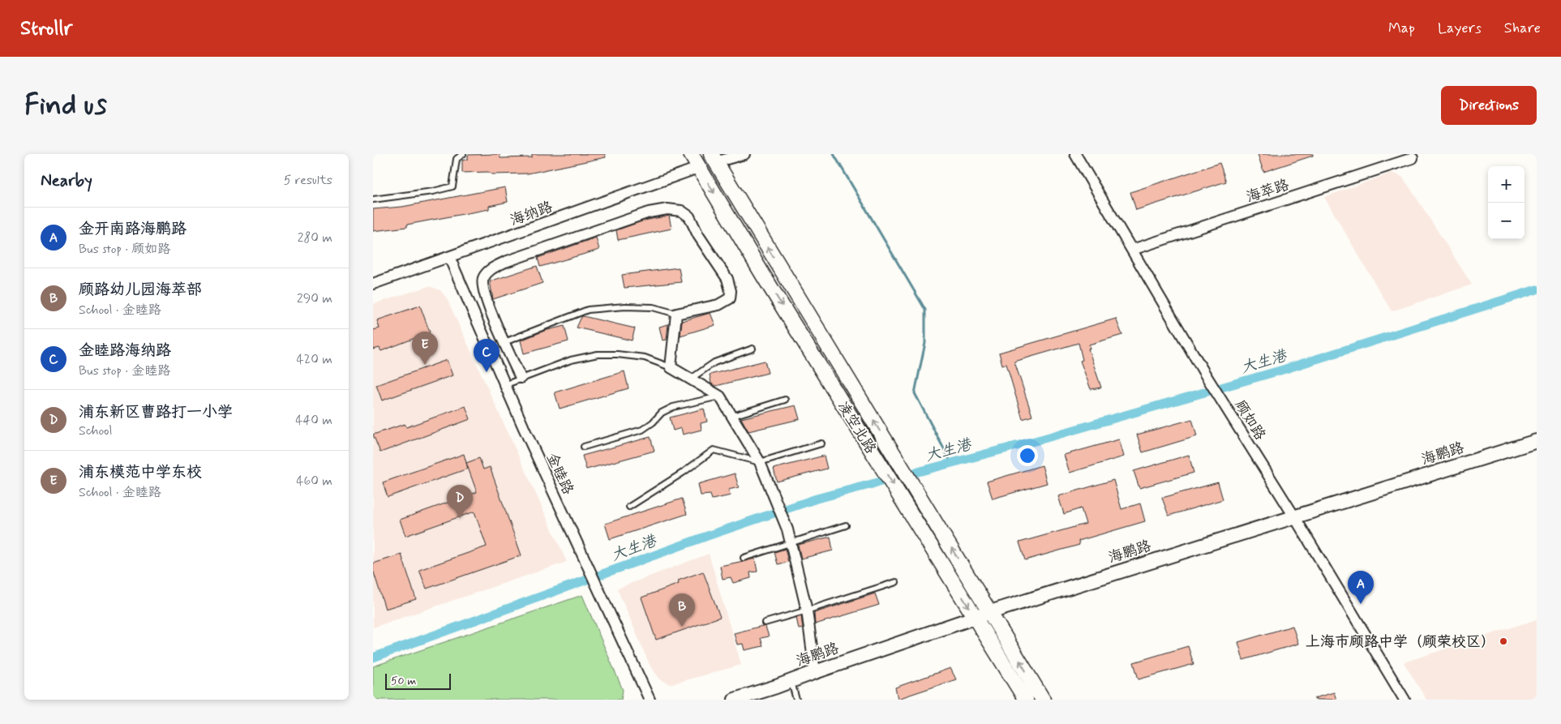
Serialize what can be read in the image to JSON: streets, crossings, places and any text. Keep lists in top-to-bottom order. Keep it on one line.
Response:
{"streets":{"main road":["凌空北路"],"street":["海萃路","海纳路","顾如路","海鹏路","金睦路"]},"crossings":[["海萃路","顾如路"],["海纳路","凌空北路"],["海纳路","金睦路"],["顾如路","海鹏路"],["凌空北路","海鹏路"]],"water":["大生港"],"places":["上海市顾路中学（顾荣校区）"],"scale_bar":"50 m","page":{"header":"Strollr","nav":["Map","Layers","Share"],"buttons":"Directions","title":"Find us","heading":["Nearby","5 results"],"map_buttons":["+","−"],"list":[{"mark":"A","name":"金开南路海鹏路","note":"Bus stop · 顾如路","value":"280 m"},{"mark":"B","name":"顾路幼儿园海萃部","note":"School · 金睦路","value":"290 m"},{"mark":"C","name":"金睦路海纳路","note":"Bus stop · 金睦路","value":"420 m"},{"mark":"D","name":"浦东新区曹路打一小学","note":"School","value":"440 m"},{"mark":"E","name":"浦东模范中学东校","note":"School · 金睦路","value":"460 m"}],"pins":["E","C","D","A","B"],"scale":"50 m"}}
